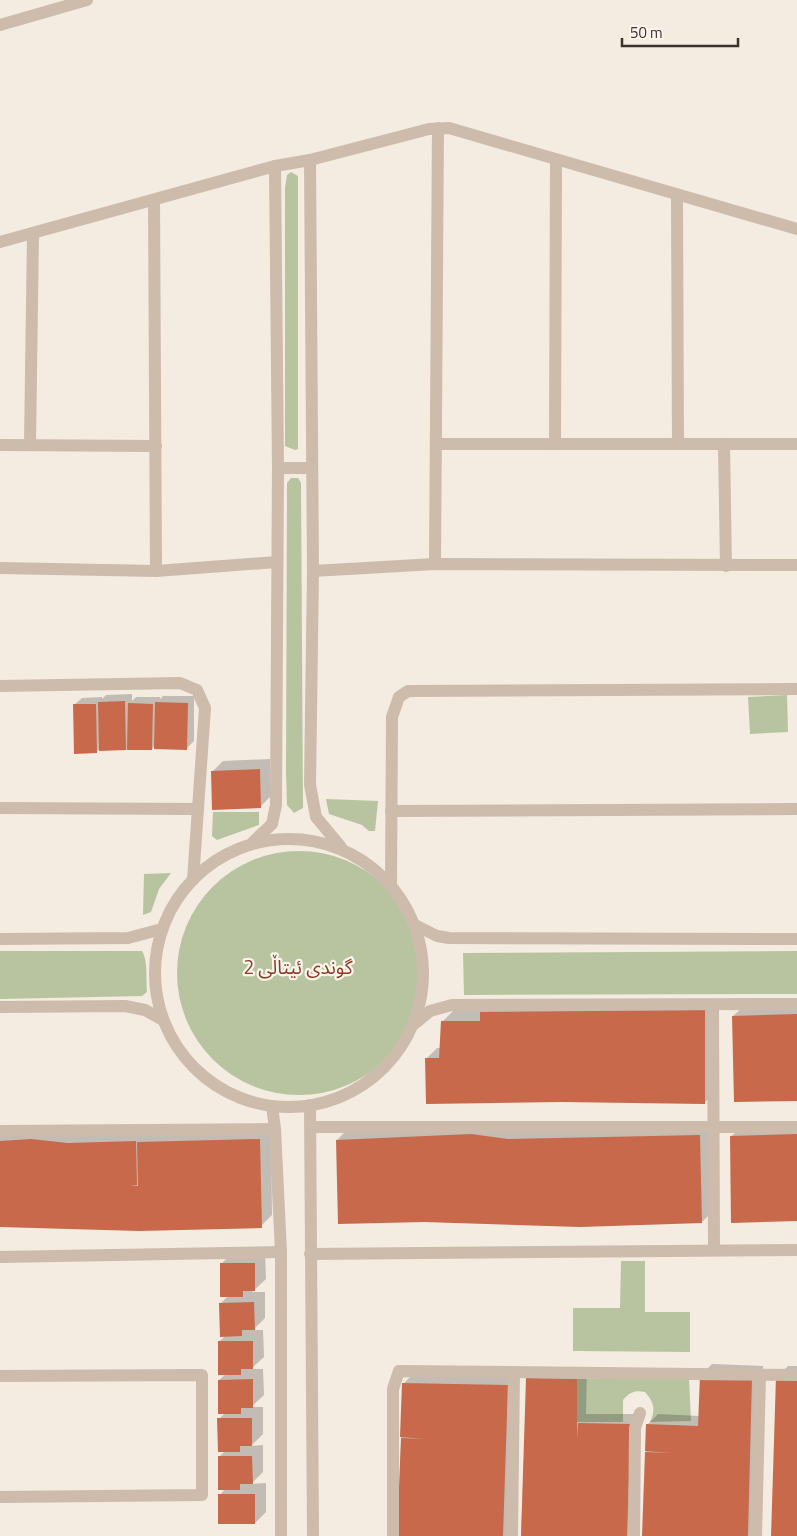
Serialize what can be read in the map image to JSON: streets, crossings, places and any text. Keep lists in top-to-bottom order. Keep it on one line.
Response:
{"districts":["گوندی ئیتاڵی 2"],"scale_bar":"50 m"}
